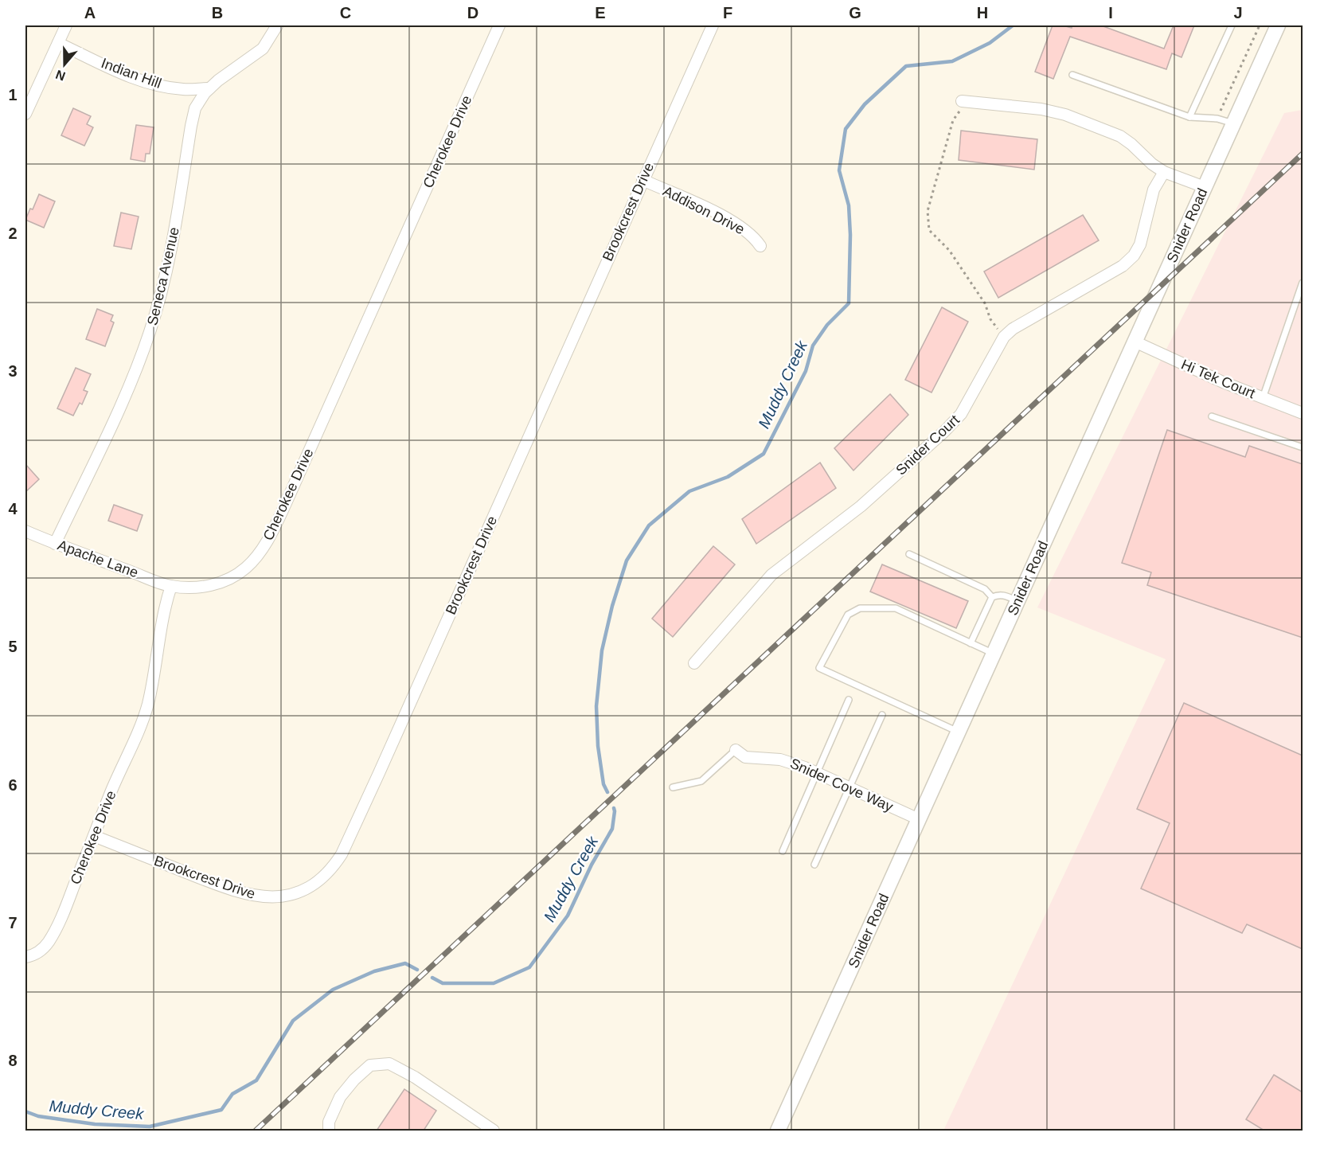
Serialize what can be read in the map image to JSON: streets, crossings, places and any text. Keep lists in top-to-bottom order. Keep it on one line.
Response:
{"streets":{"street":["Indian Hill","Cherokee Drive","Addison Drive","Brookcrest Drive","Snider Road","Seneca Avenue","Hi Tek Court","Snider Court","Apache Lane","Snider Cove Way"]},"crossings":[["Indian Hill","Seneca Avenue"],["Cherokee Drive","Brookcrest Drive"],["Cherokee Drive","Apache Lane"],["Addison Drive","Brookcrest Drive"],["Snider Road","Hi Tek Court"],["Snider Road","Snider Cove Way"],["Seneca Avenue","Apache Lane"]],"water":["Muddy Creek"],"north":"bottom","grid":{"columns":["A","B","C","D","E","F","G","H","I","J"],"rows":["1","2","3","4","5","6","7","8"]}}
